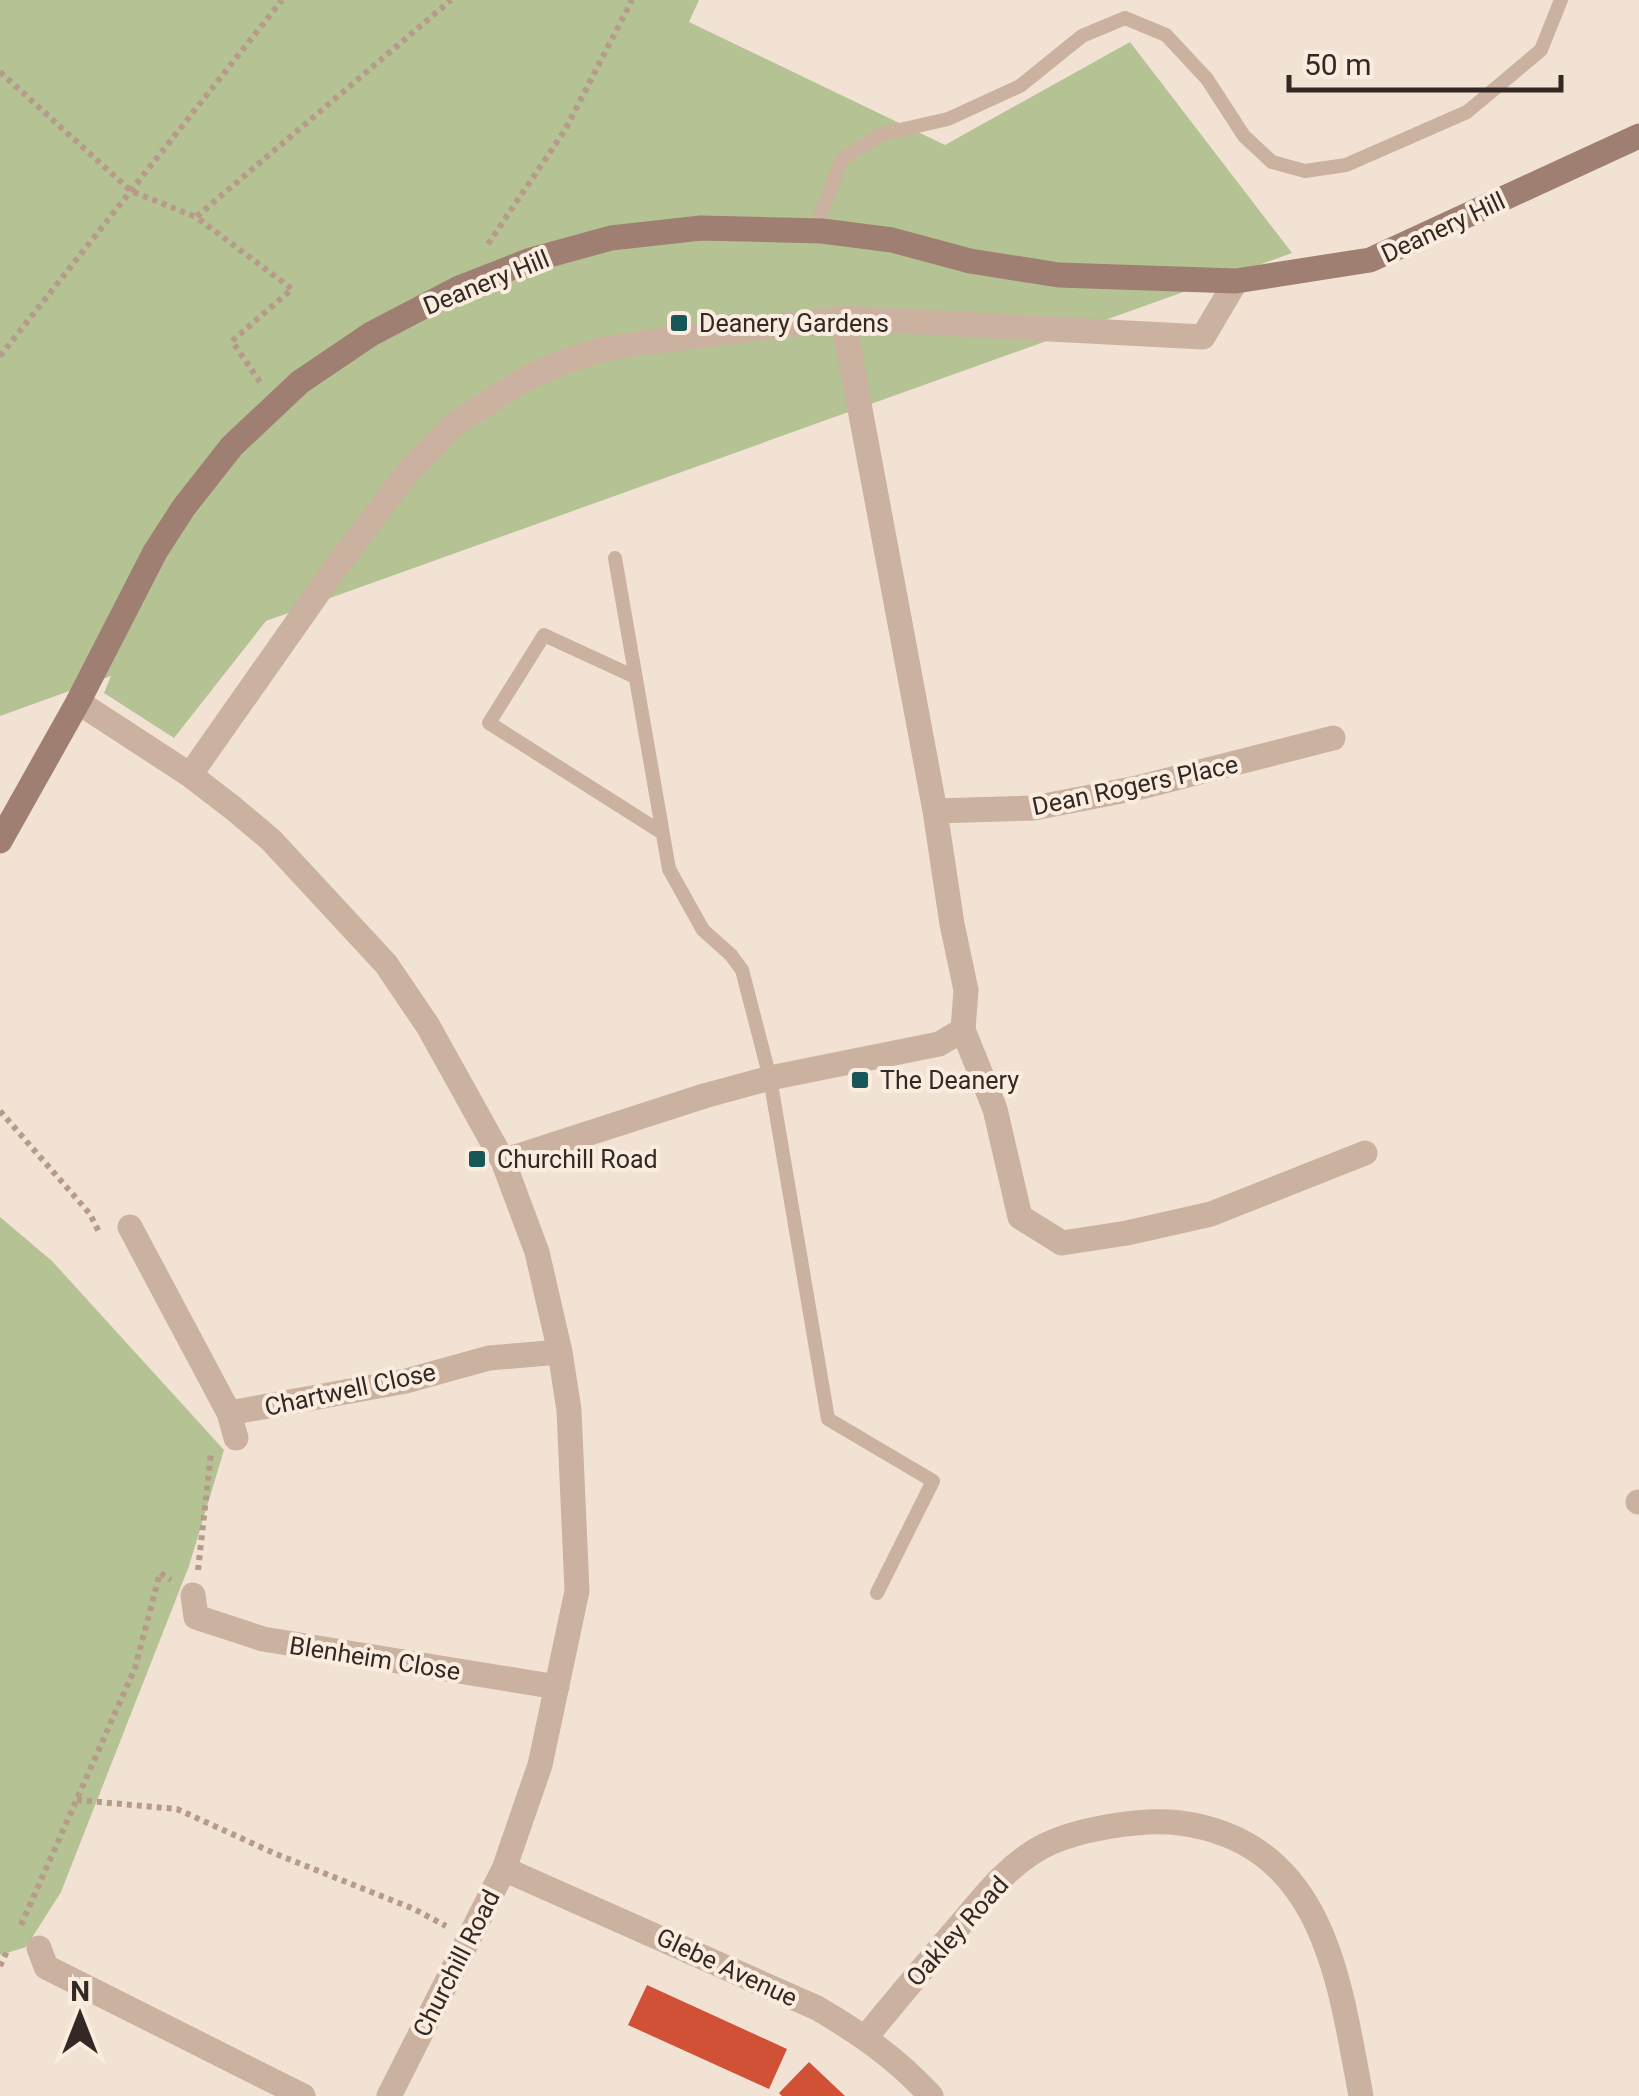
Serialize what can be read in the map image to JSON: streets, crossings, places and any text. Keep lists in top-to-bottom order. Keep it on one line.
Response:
{"streets":{"main road":["Deanery Hill"],"street":["Dean Rogers Place","Chartwell Close","Blenheim Close","Oakley Road","Churchill Road","Glebe Avenue"]},"crossings":[["Deanery Hill","Churchill Road"],["Chartwell Close","Churchill Road"],["Blenheim Close","Churchill Road"],["Oakley Road","Glebe Avenue"],["Churchill Road","Glebe Avenue"]],"places":{"transit":["Deanery Gardens","The Deanery","Churchill Road"]},"scale_bar":"50 m","north":"top"}
